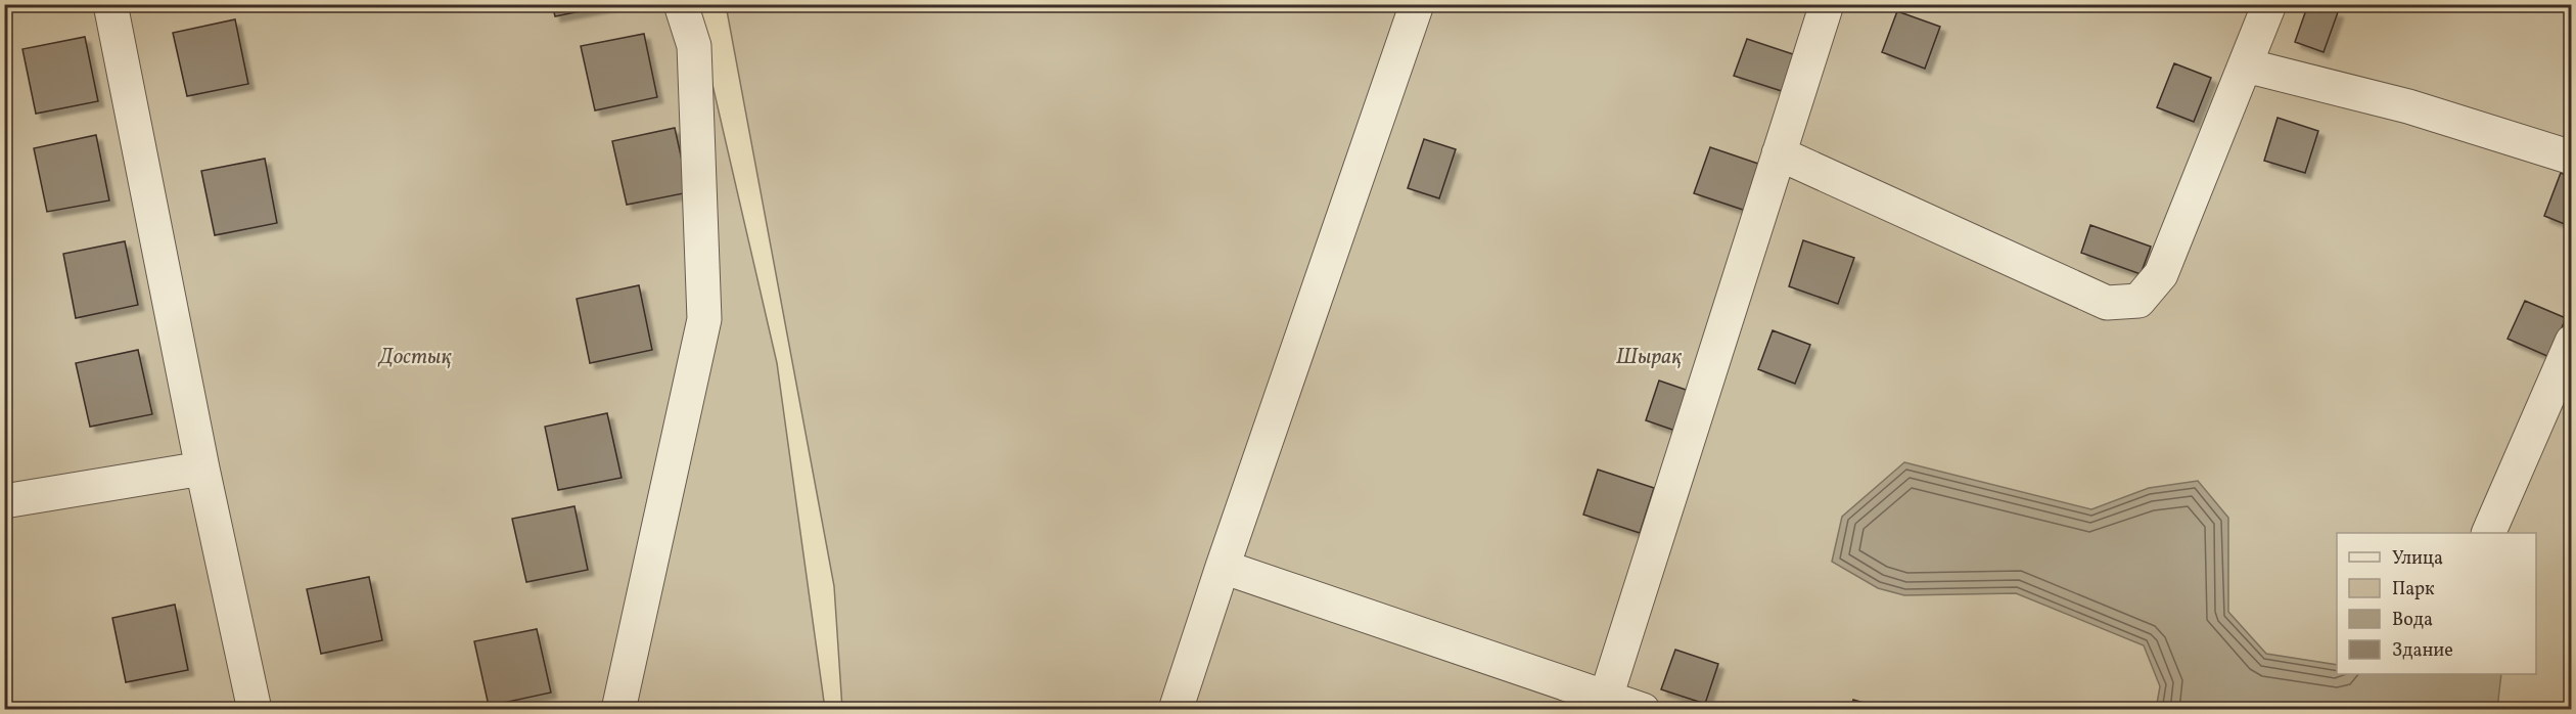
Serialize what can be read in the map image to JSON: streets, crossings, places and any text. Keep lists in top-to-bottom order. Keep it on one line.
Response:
{"parks":["Достық","Шырақ"],"legend":["Улица","Парк","Вода","Здание"]}
